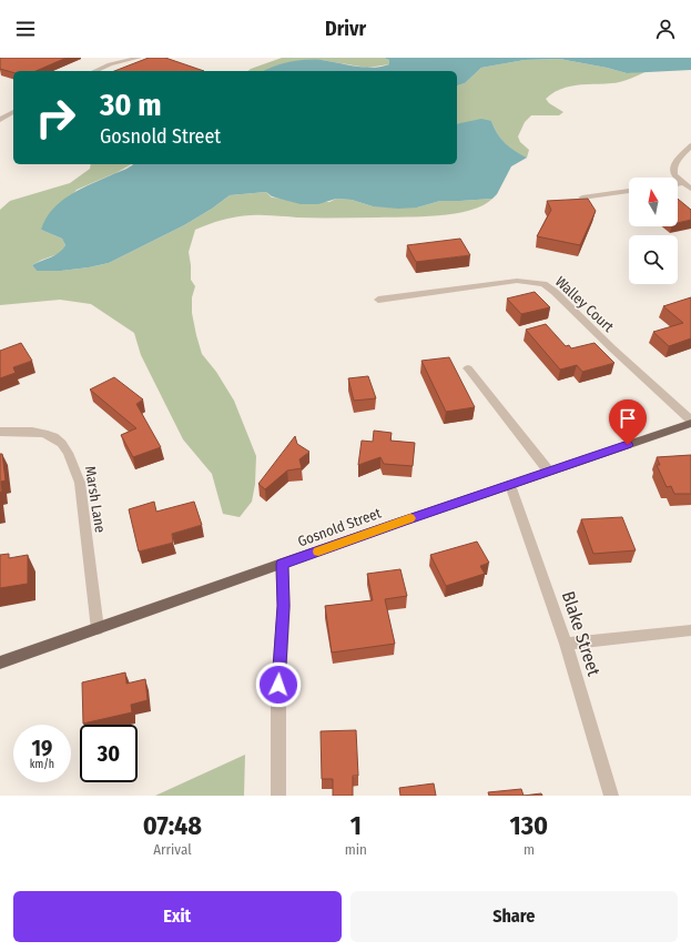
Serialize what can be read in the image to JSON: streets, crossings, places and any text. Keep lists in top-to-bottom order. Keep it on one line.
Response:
{"streets":{"main road":["Gosnold Street"],"street":["Walley Court","Marsh Lane","Blake Street"]},"crossings":[["Walley Court","Gosnold Street"],["Marsh Lane","Gosnold Street"],["Gosnold Street","Blake Street"]],"north":"top","page":{"header":"Drivr","turn":["30 m","Gosnold Street"],"speed":"19 km/h","limit":"30","eta":["07:48","Arrival","1","min","130","m"],"buttons":["Exit","Share"]}}
